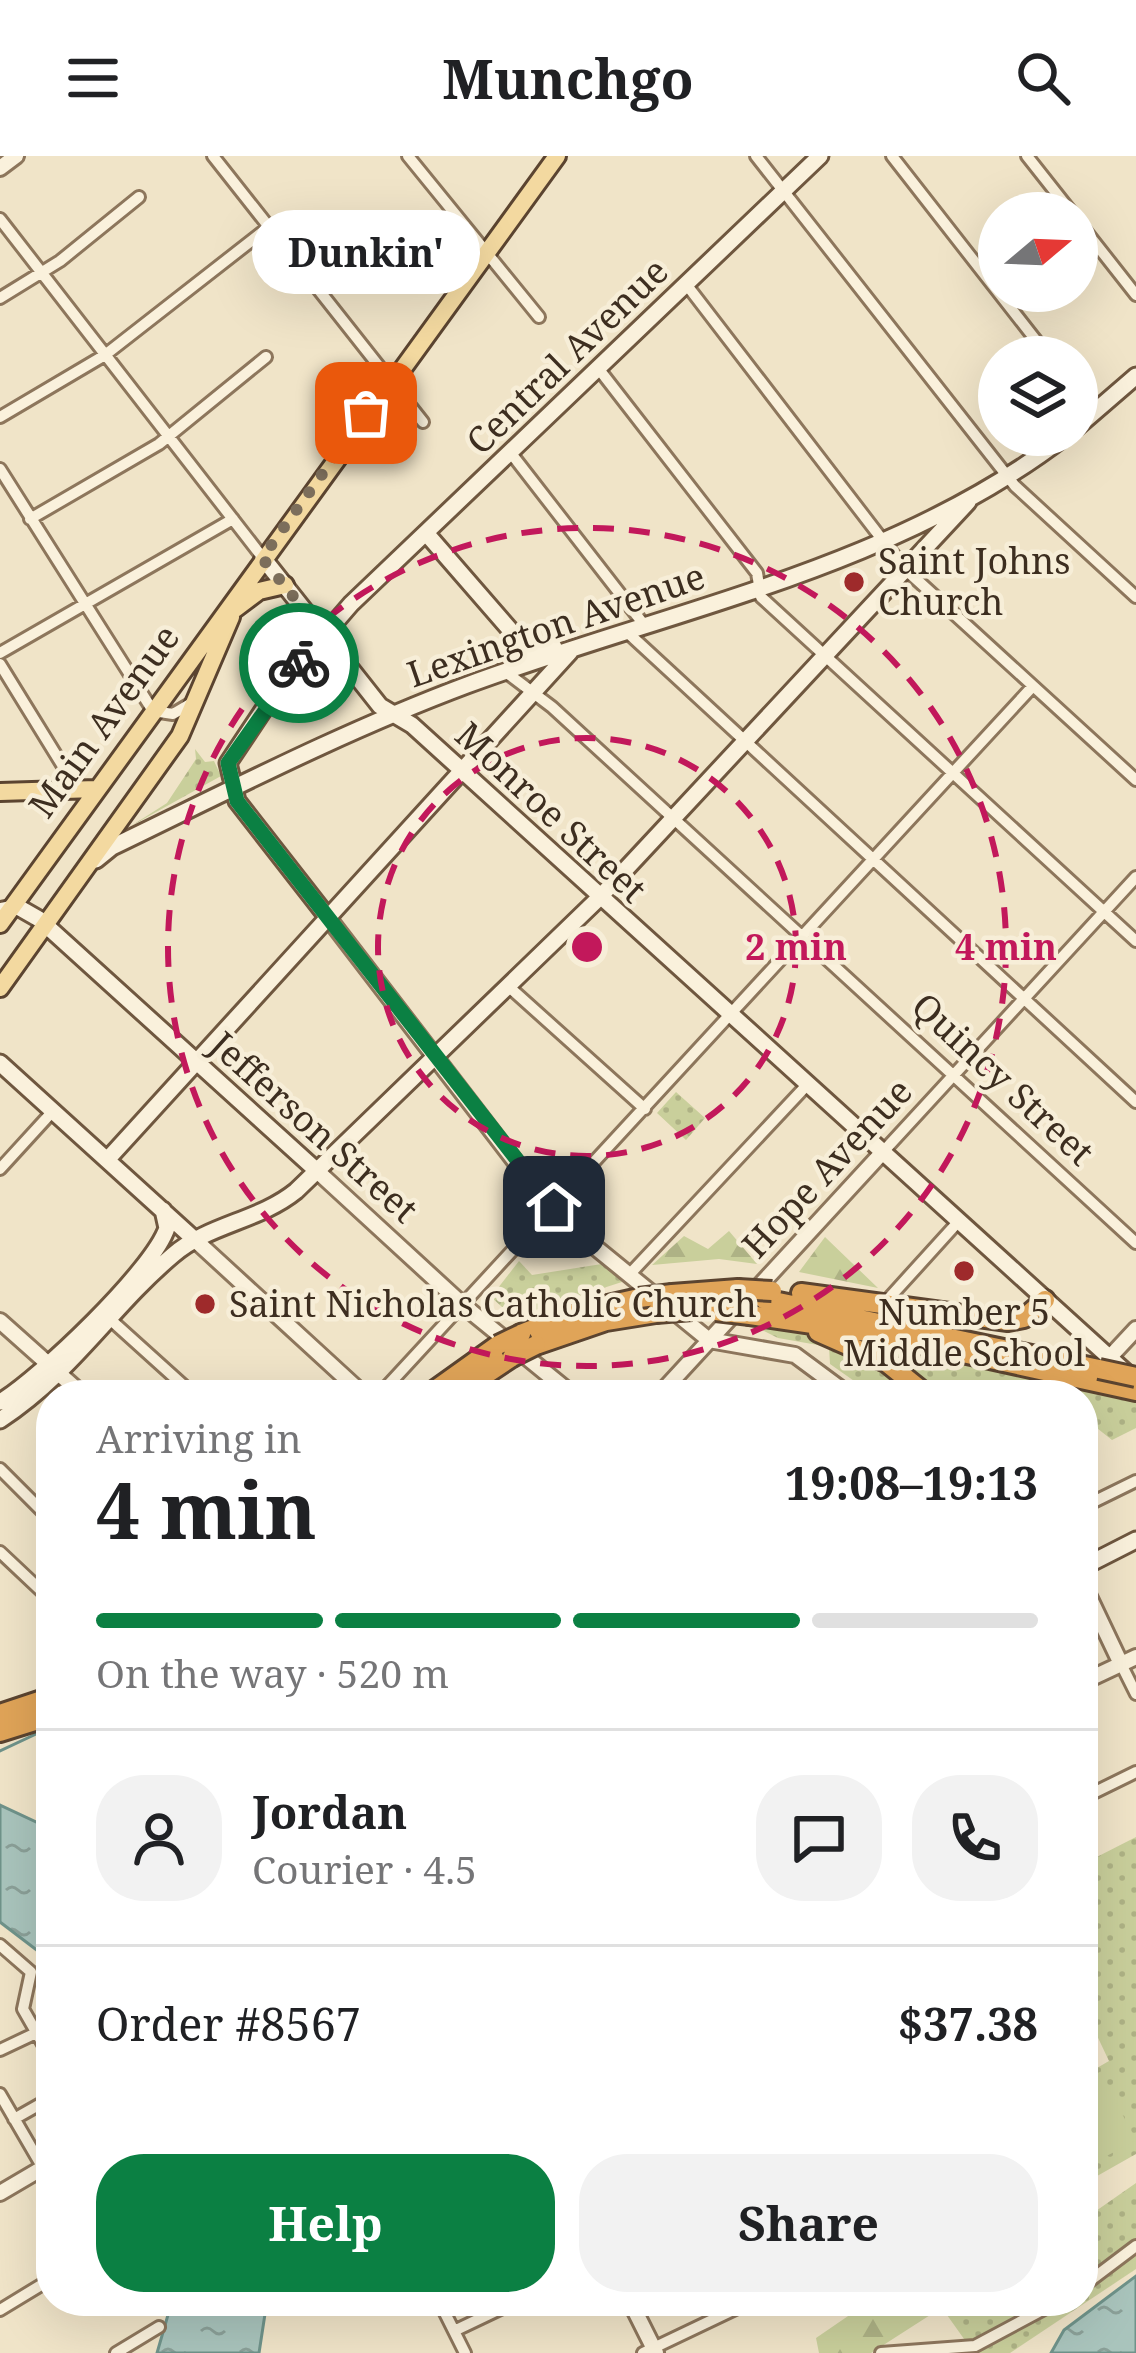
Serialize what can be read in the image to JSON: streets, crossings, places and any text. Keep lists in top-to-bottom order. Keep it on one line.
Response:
{"streets":{"main road":["Central Avenue","Lexington Avenue","Main Avenue","Monroe Street","Jefferson Street"],"street":["Quincy Street","Hope Avenue"]},"crossings":[["Central Avenue","Lexington Avenue"],["Central Avenue","Monroe Street"],["Lexington Avenue","Main Avenue"],["Lexington Avenue","Monroe Street"],["Lexington Avenue","Quincy Street"],["Main Avenue","Monroe Street"],["Main Avenue","Jefferson Street"],["Monroe Street","Hope Avenue"],["Quincy Street","Hope Avenue"]],"places":["Dunkin'","Saint Johns Church","Number 5 Middle School","Saint Nicholas Catholic Church"],"north":"right","page":{"header":"Munchgo","bubble":"Dunkin'","heading":["4 min","Arriving in","19:08–19:13"],"panel":["Jordan","Courier · 4.5","Order #8567","$37.38"],"bar":"On the way · 520 m","buttons":["Help","Share"]},"rings":["2 min","4 min"]}
